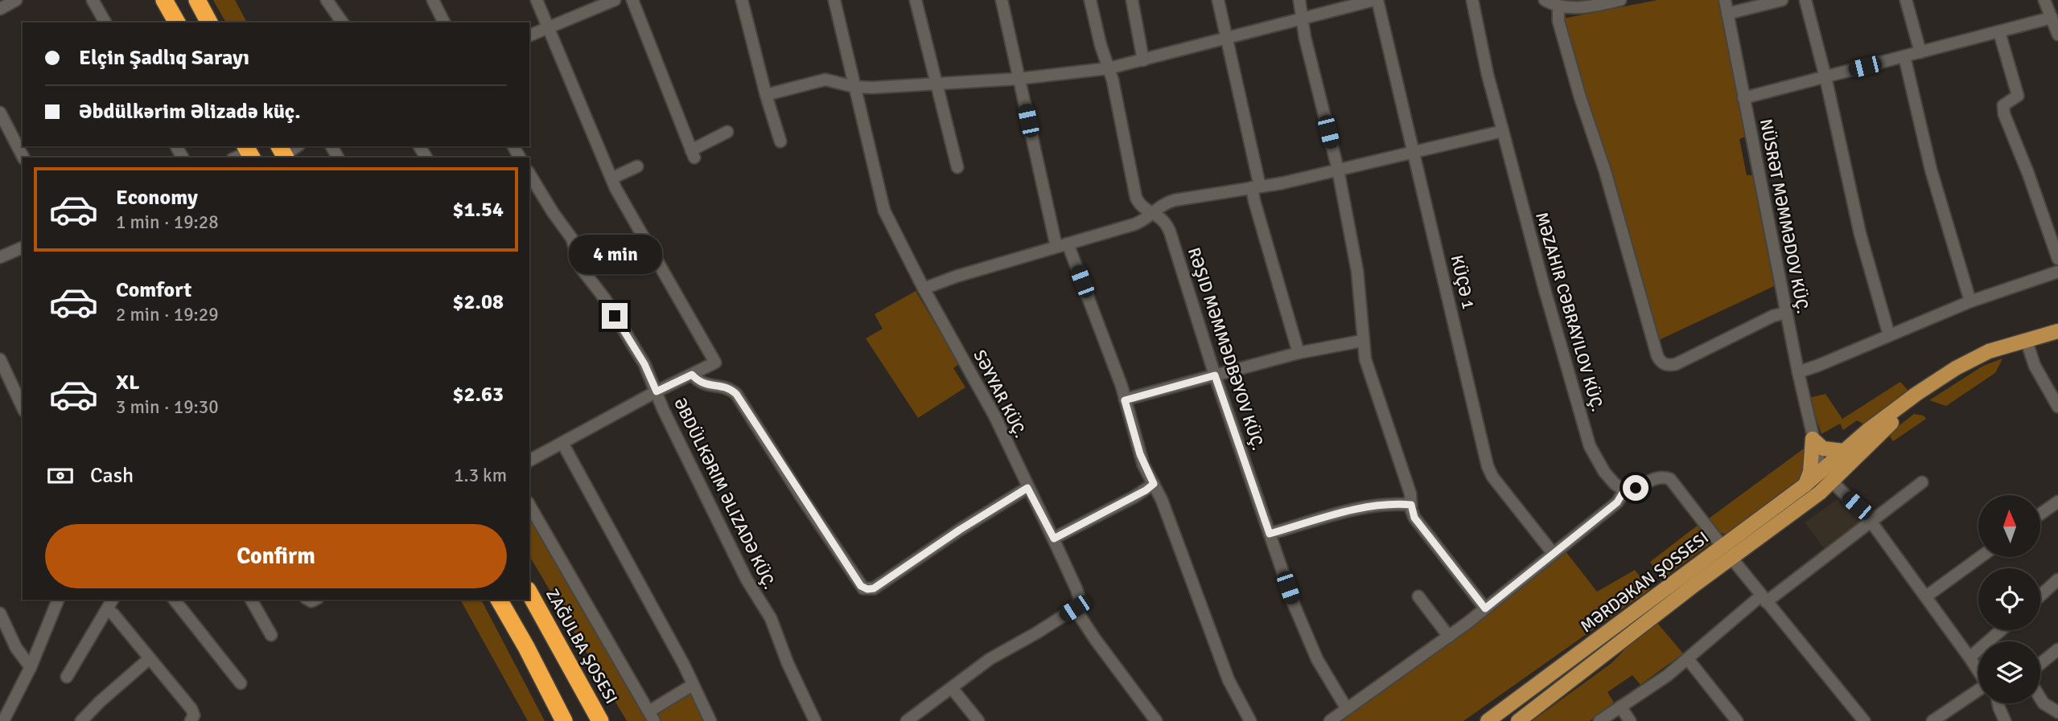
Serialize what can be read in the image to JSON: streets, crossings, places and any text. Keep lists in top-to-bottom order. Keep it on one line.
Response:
{"streets":{"highway":["ZAĞULBA ŞOSESI"],"main road":["MƏRDƏKAN ŞOSSESI"],"street":["NÜSRƏT MƏMMƏDOV KÜÇ.","KÜÇƏ 1","RƏŞID MƏMMƏDBƏYOV KÜÇ.","SƏYYAR KÜÇ.","ƏBDÜLKƏRIM ƏLIZADƏ KÜÇ."]},"crossings":[["NÜSRƏT MƏMMƏDOV KÜÇ.","MƏRDƏKAN ŞOSSESI"]],"north":"top","page":{"banner":["Elçin Şadlıq Sarayı","Əbdülkərim Əlizadə küç."],"list":[{"name":"Economy","note":"1 min · 19:28","value":"$1.54"},{"name":"Comfort","note":"2 min · 19:29","value":"$2.08"},{"name":"XL","note":"3 min · 19:30","value":"$2.63"}],"bubble":"4 min","pay":["Cash","1.3 km"],"buttons":"Confirm"}}
